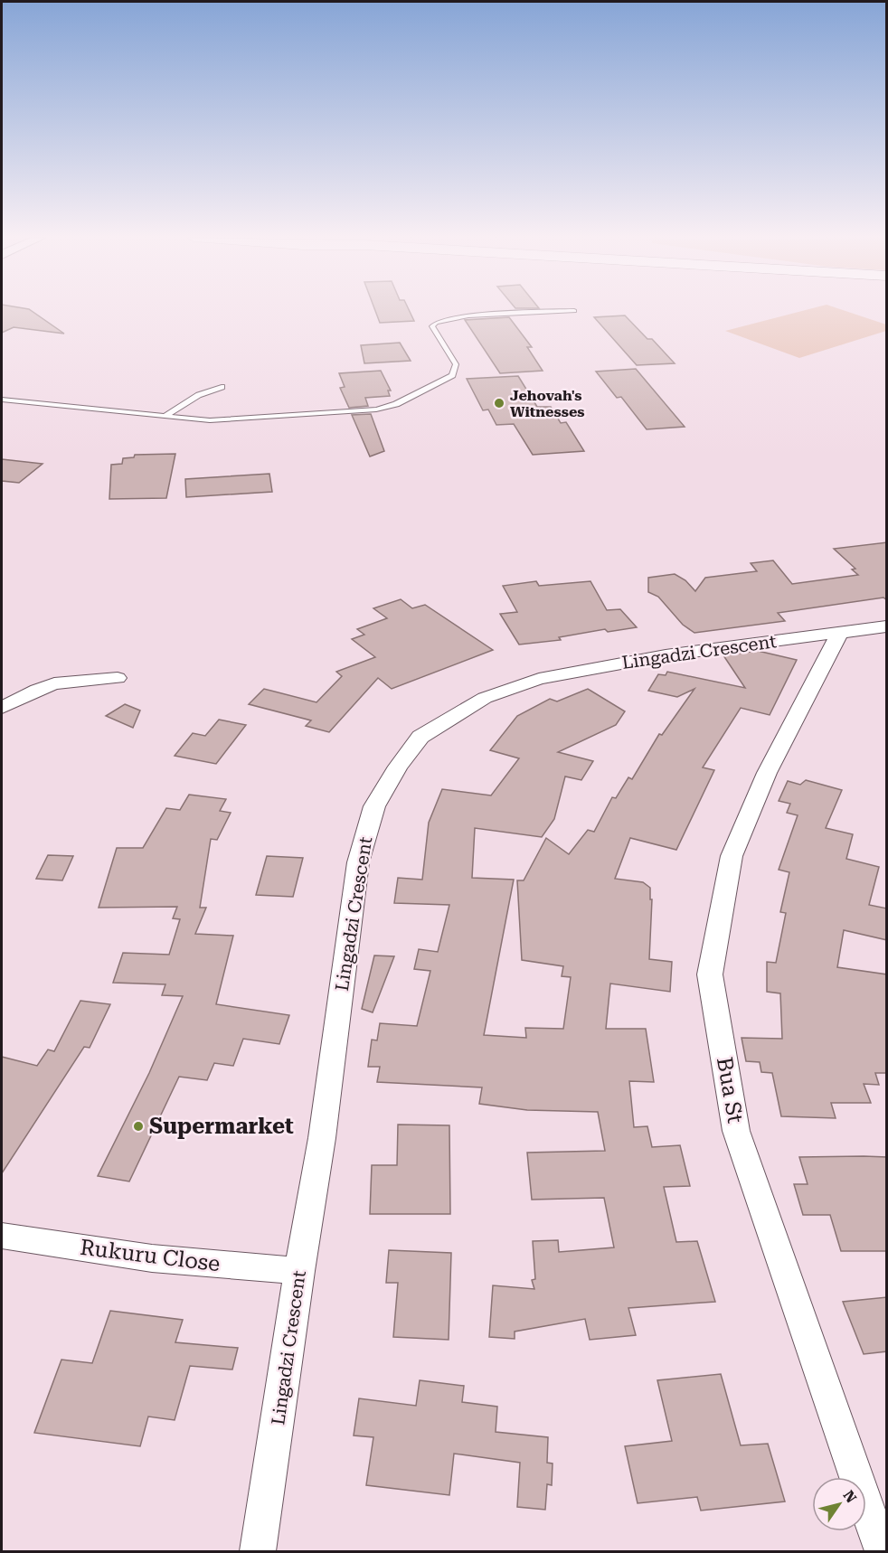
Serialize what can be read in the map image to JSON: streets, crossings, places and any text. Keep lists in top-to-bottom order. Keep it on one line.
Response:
{"streets":{"street":["Lingadzi Crescent","Bua St","Rukuru Close"]},"crossings":[["Lingadzi Crescent","Bua St"],["Lingadzi Crescent","Rukuru Close"]],"places":["Jehovah's Witnesses","Supermarket"],"north":"top right"}
